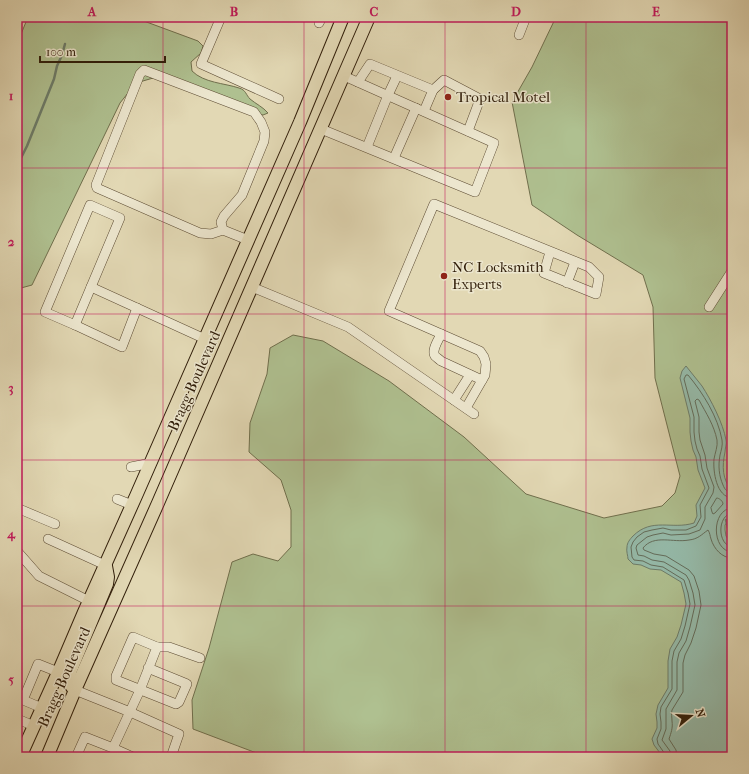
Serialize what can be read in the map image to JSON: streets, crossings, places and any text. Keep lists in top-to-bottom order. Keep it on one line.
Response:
{"streets":{"main road":["Bragg Boulevard"]},"places":["Tropical Motel","NC Locksmith Experts"],"scale_bar":"100 m","north":"right","grid":{"columns":["A","B","C","D","E"],"rows":["1","2","3","4","5"]}}
